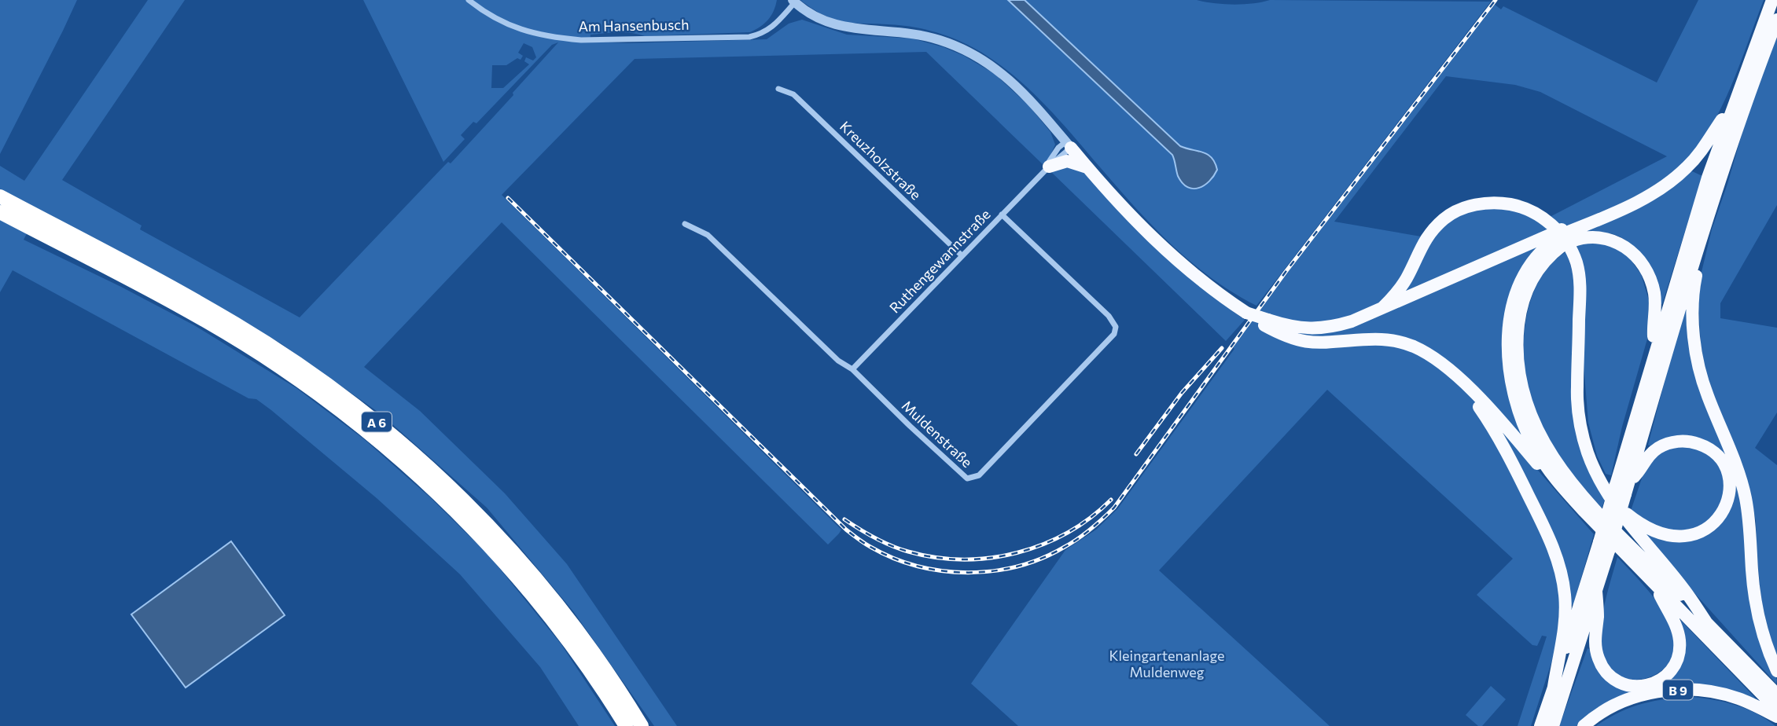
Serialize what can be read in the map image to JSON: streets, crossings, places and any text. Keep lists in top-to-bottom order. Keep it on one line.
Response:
{"streets":{"highway":["A 6","B 9"],"street":["Am Hansenbusch","Kreuzholzstraße","Ruthengewannstraße","Muldenstraße"]},"crossings":[["Am Hansenbusch","Ruthengewannstraße"],["Kreuzholzstraße","Ruthengewannstraße"],["Ruthengewannstraße","Muldenstraße"]],"parks":["Kleingartenanlage Muldenweg"]}
